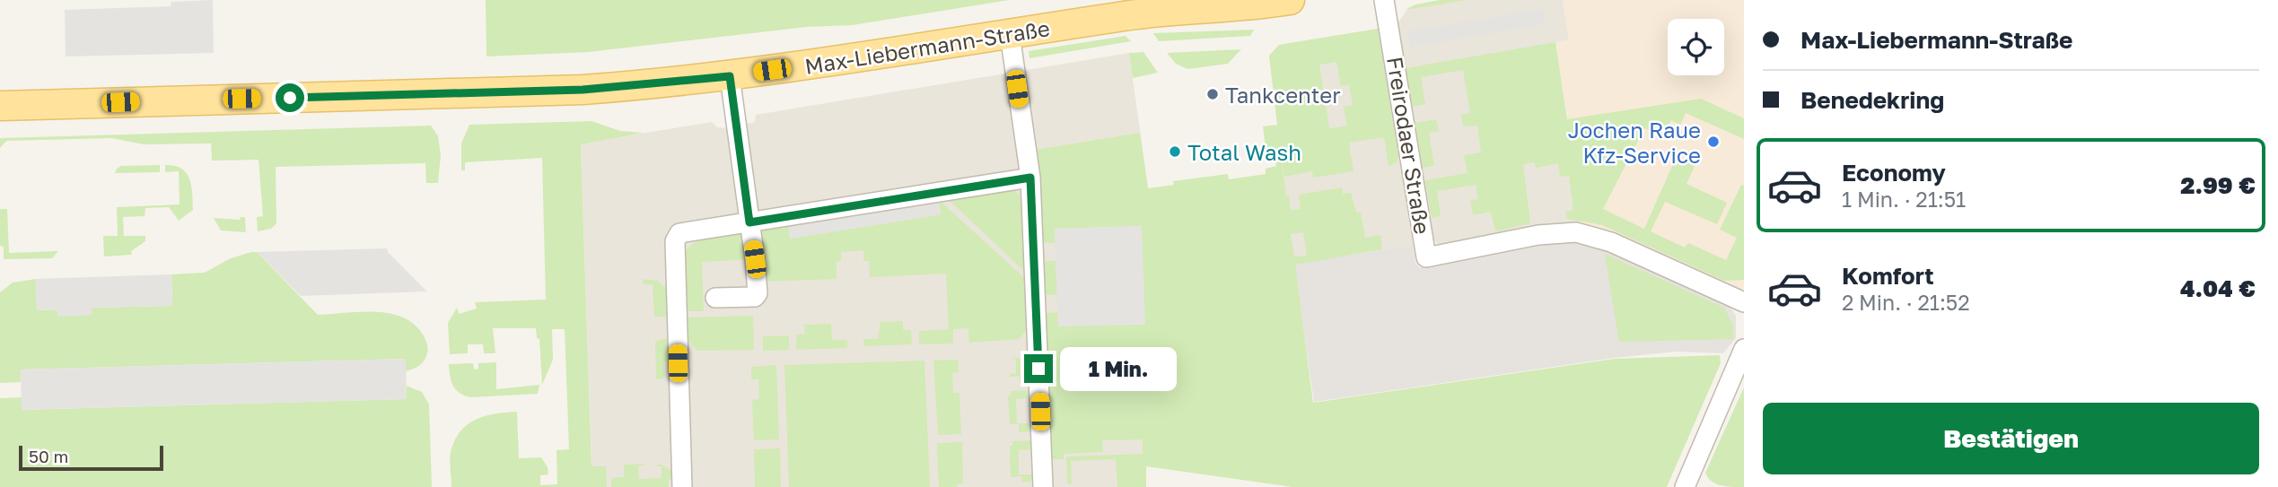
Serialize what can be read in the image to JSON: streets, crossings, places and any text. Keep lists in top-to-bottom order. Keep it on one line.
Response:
{"streets":{"main road":["Max-Liebermann-Straße"],"street":["Freirodaer Straße"]},"places":["Tankcenter","Jochen Raue Kfz-Service","Total Wash"],"scale_bar":"50 m","page":{"banner":["Max-Liebermann-Straße","Benedekring"],"list":[{"name":"Economy","note":"1 Min. · 21:51","value":"2.99 €"},{"name":"Komfort","note":"2 Min. · 21:52","value":"4.04 €"}],"bubble":"1 Min.","buttons":"Bestätigen","scale":"50 m"}}
